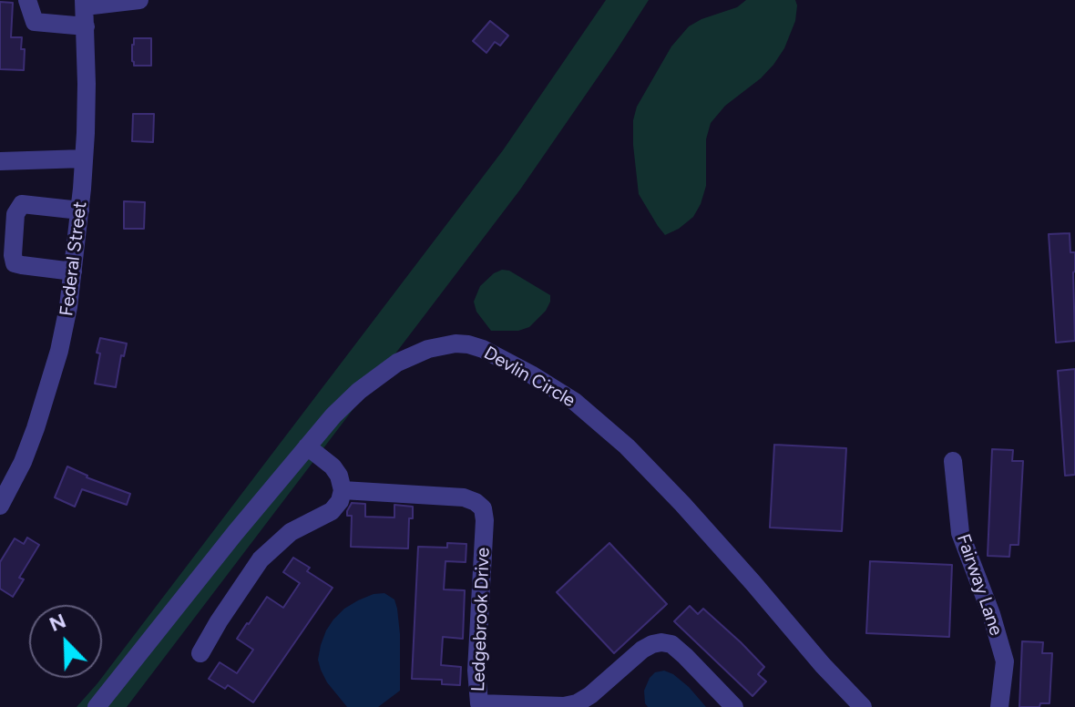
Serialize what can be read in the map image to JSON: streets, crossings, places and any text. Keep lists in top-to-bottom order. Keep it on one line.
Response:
{"streets":{"street":["Federal Street","Devlin Circle","Fairway Lane","Ledgebrook Drive"]},"north":"top left"}
